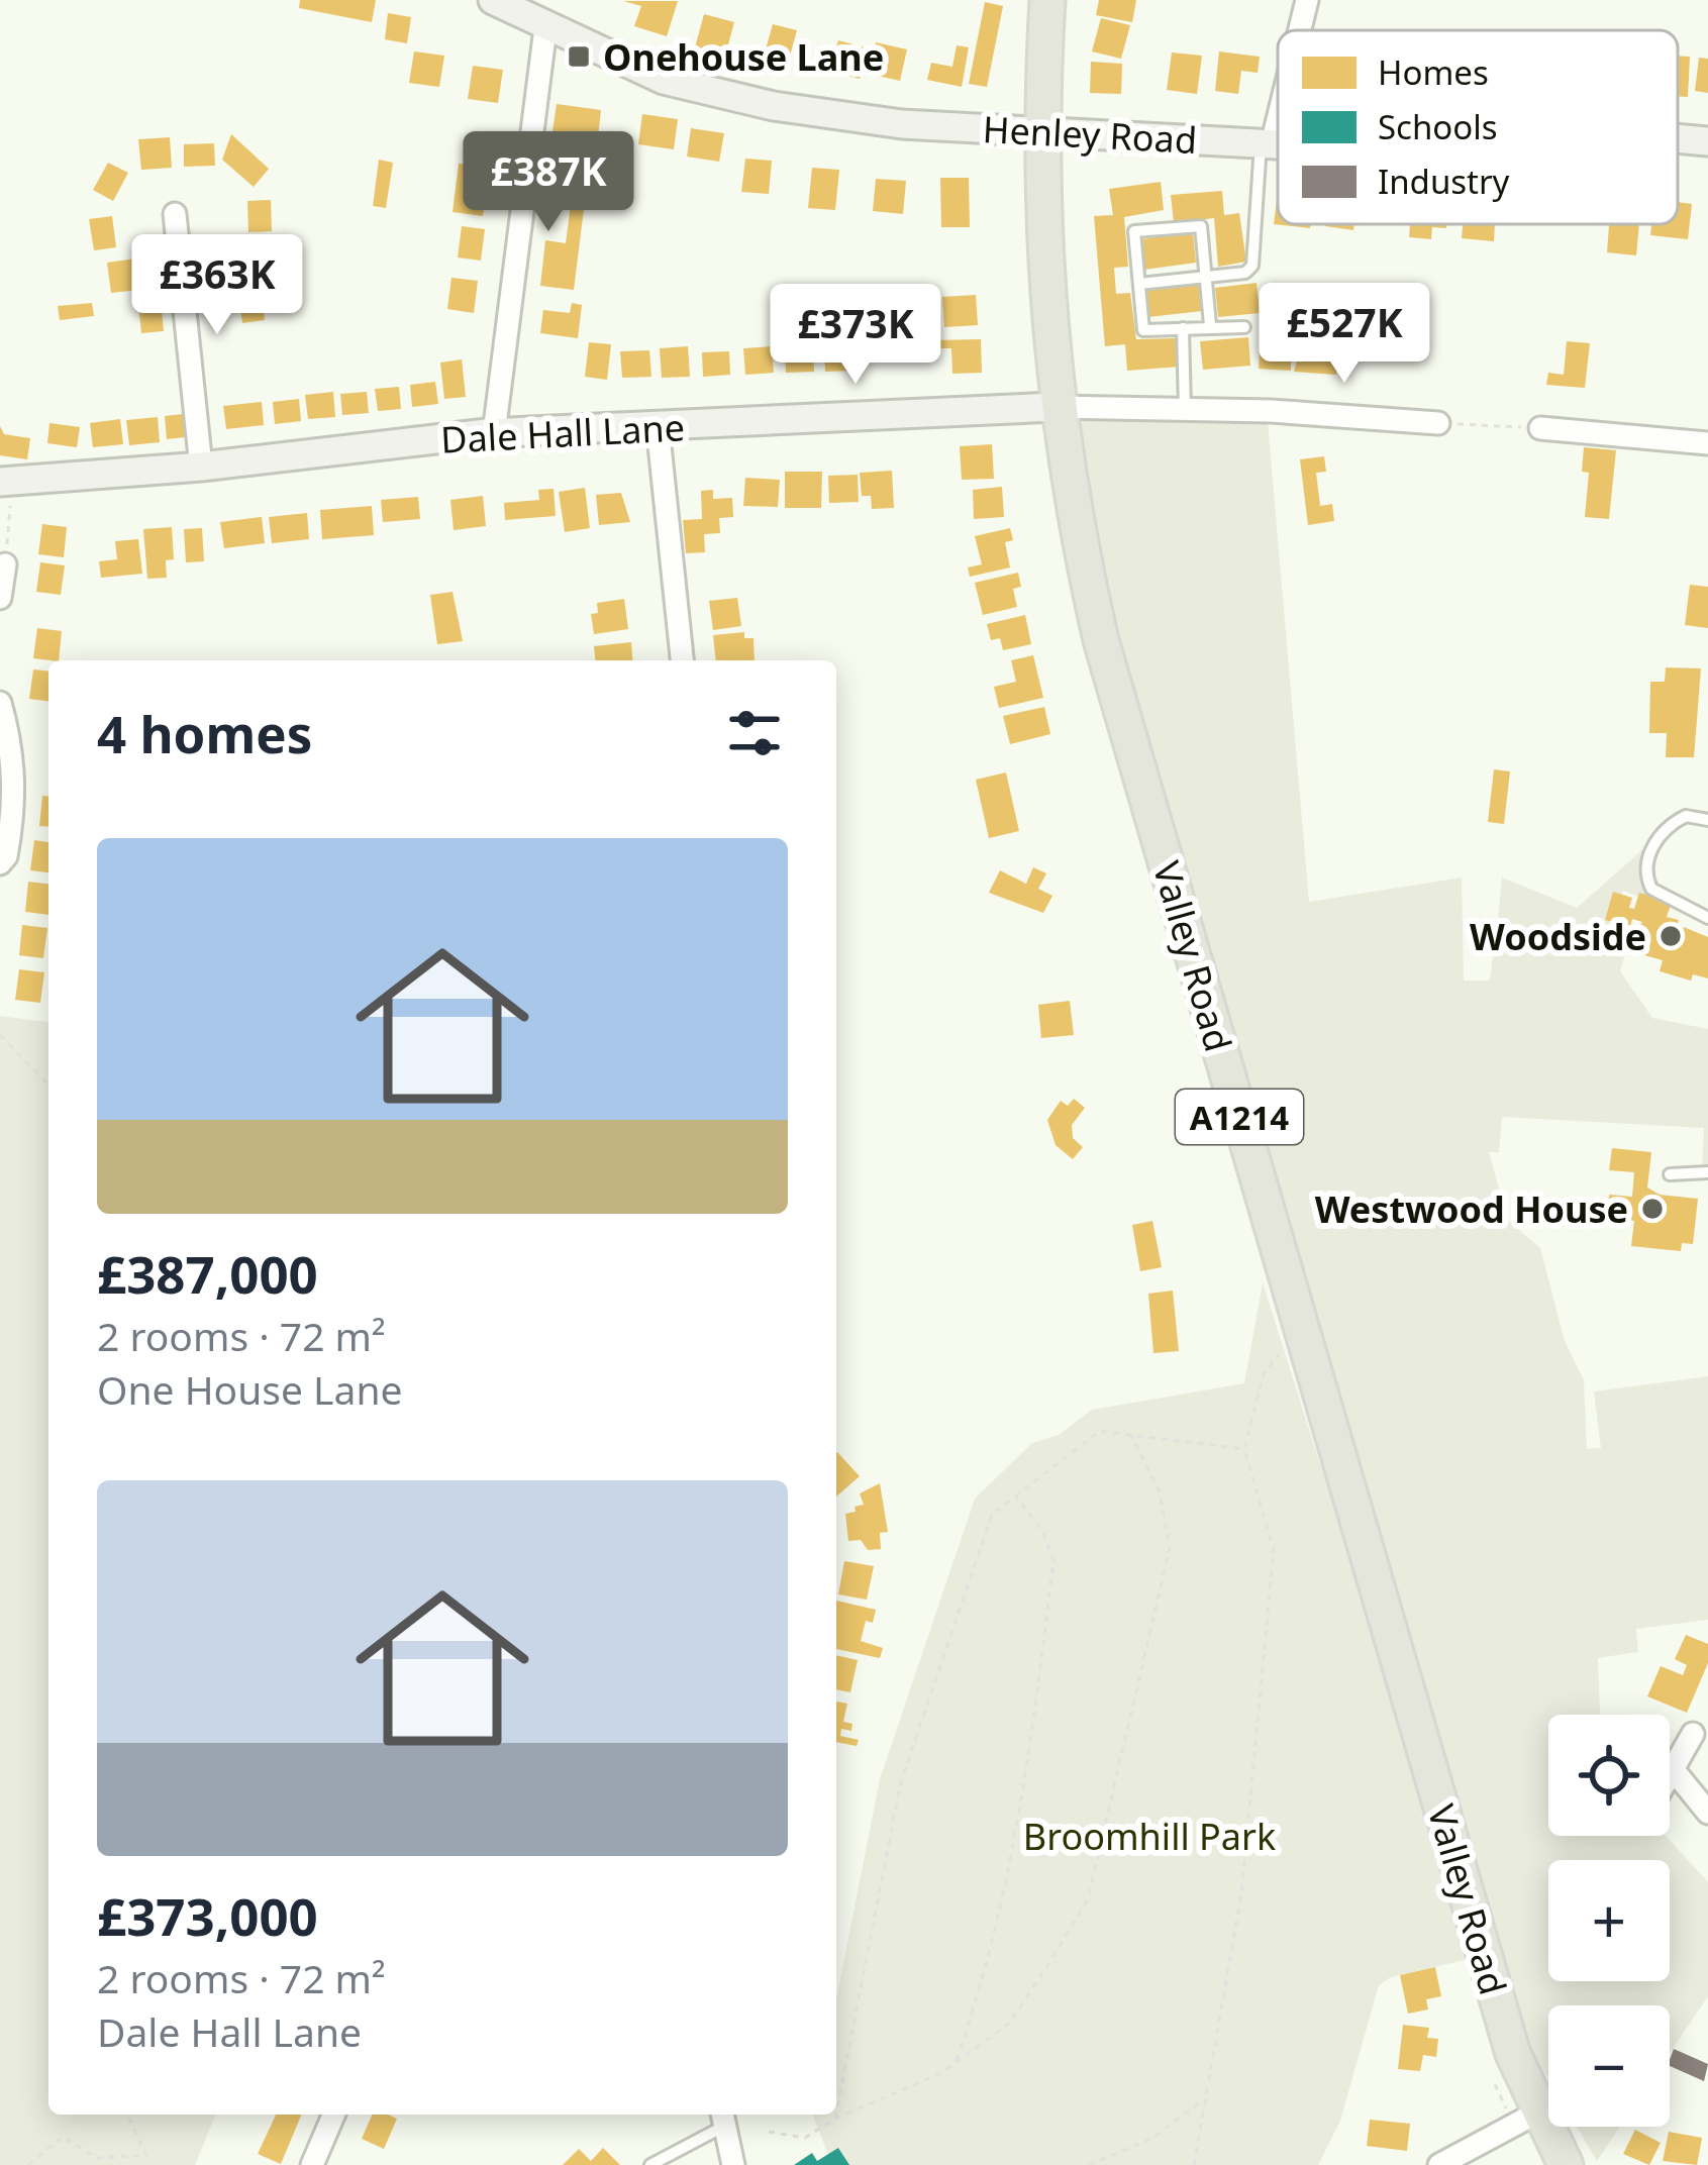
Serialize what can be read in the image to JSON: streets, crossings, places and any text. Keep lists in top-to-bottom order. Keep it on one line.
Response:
{"streets":{"main road":["Valley Road","A1214"],"street":["Henley Road","Dale Hall Lane"]},"crossings":[["Henley Road","Valley Road"],["Dale Hall Lane","Valley Road"]],"parks":["Broomhill Park"],"places":{"transit":["Onehouse Lane"],"other":["Woodside","Westwood House"]},"legend":["Homes","Schools","Industry"],"page":{"price":["£387K","£363K","£527K","£373K"],"heading":"4 homes","list":[{"name":"£387,000","note":"2 rooms · 72 m² · One House Lane"},{"name":"£373,000","note":"2 rooms · 72 m² · Dale Hall Lane"}],"map_buttons":["+","−"]}}
